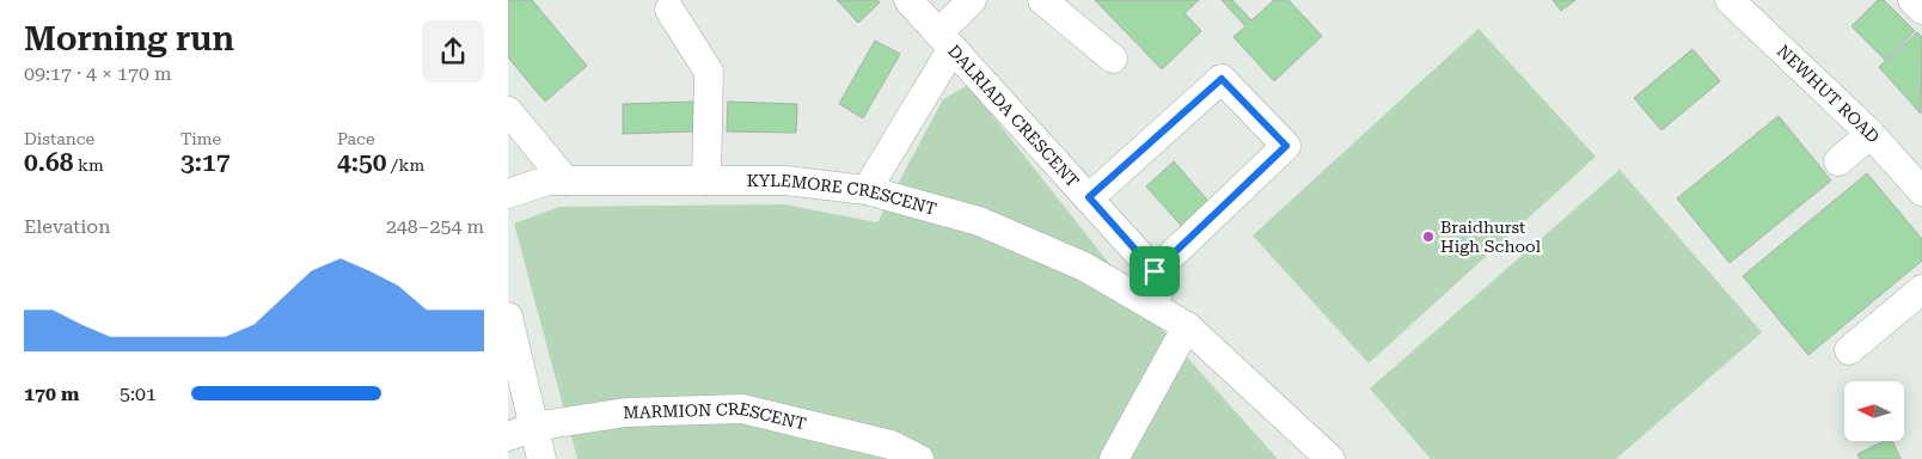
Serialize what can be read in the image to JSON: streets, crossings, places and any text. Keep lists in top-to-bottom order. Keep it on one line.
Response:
{"streets":{"street":["NEWHUT ROAD","DALRIADA CRESCENT","KYLEMORE CRESCENT","MARMION CRESCENT"]},"places":["Braidhurst High School"],"north":"left","page":{"heading":["Morning run","09:17 · 4 × 170 m"],"stats":[["Distance","0.68 km"],["Time","3:17"],["Pace","4:50 /km"]],"chart":["Elevation","248–254 m"],"list":[{"name":"170 m","note":"5:01"}]}}
